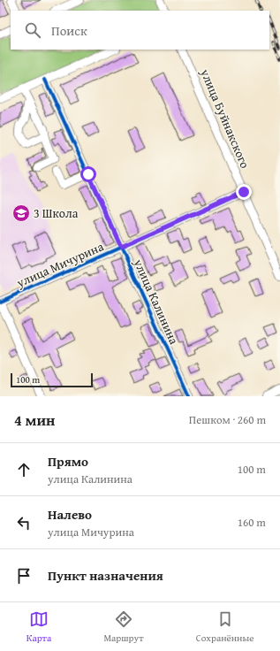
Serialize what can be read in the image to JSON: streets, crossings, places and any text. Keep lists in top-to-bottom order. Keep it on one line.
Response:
{"streets":{"street":["улица Буйнакского","улица Мичурина","улица Калинина"]},"crossings":[["улица Буйнакского","улица Мичурина"],["улица Мичурина","улица Калинина"]],"places":{"school or university":["3 Школа"]},"scale_bar":"100 m","page":{"search":"Поиск","scale":"100 m","heading":["4 мин","Пешком · 260 m"],"list":[["Прямо","улица Калинина","100 m"],["Налево","улица Мичурина","160 m"],"Пункт назначения"],"nav":["Карта","Маршрут","Сохранённые"]}}
